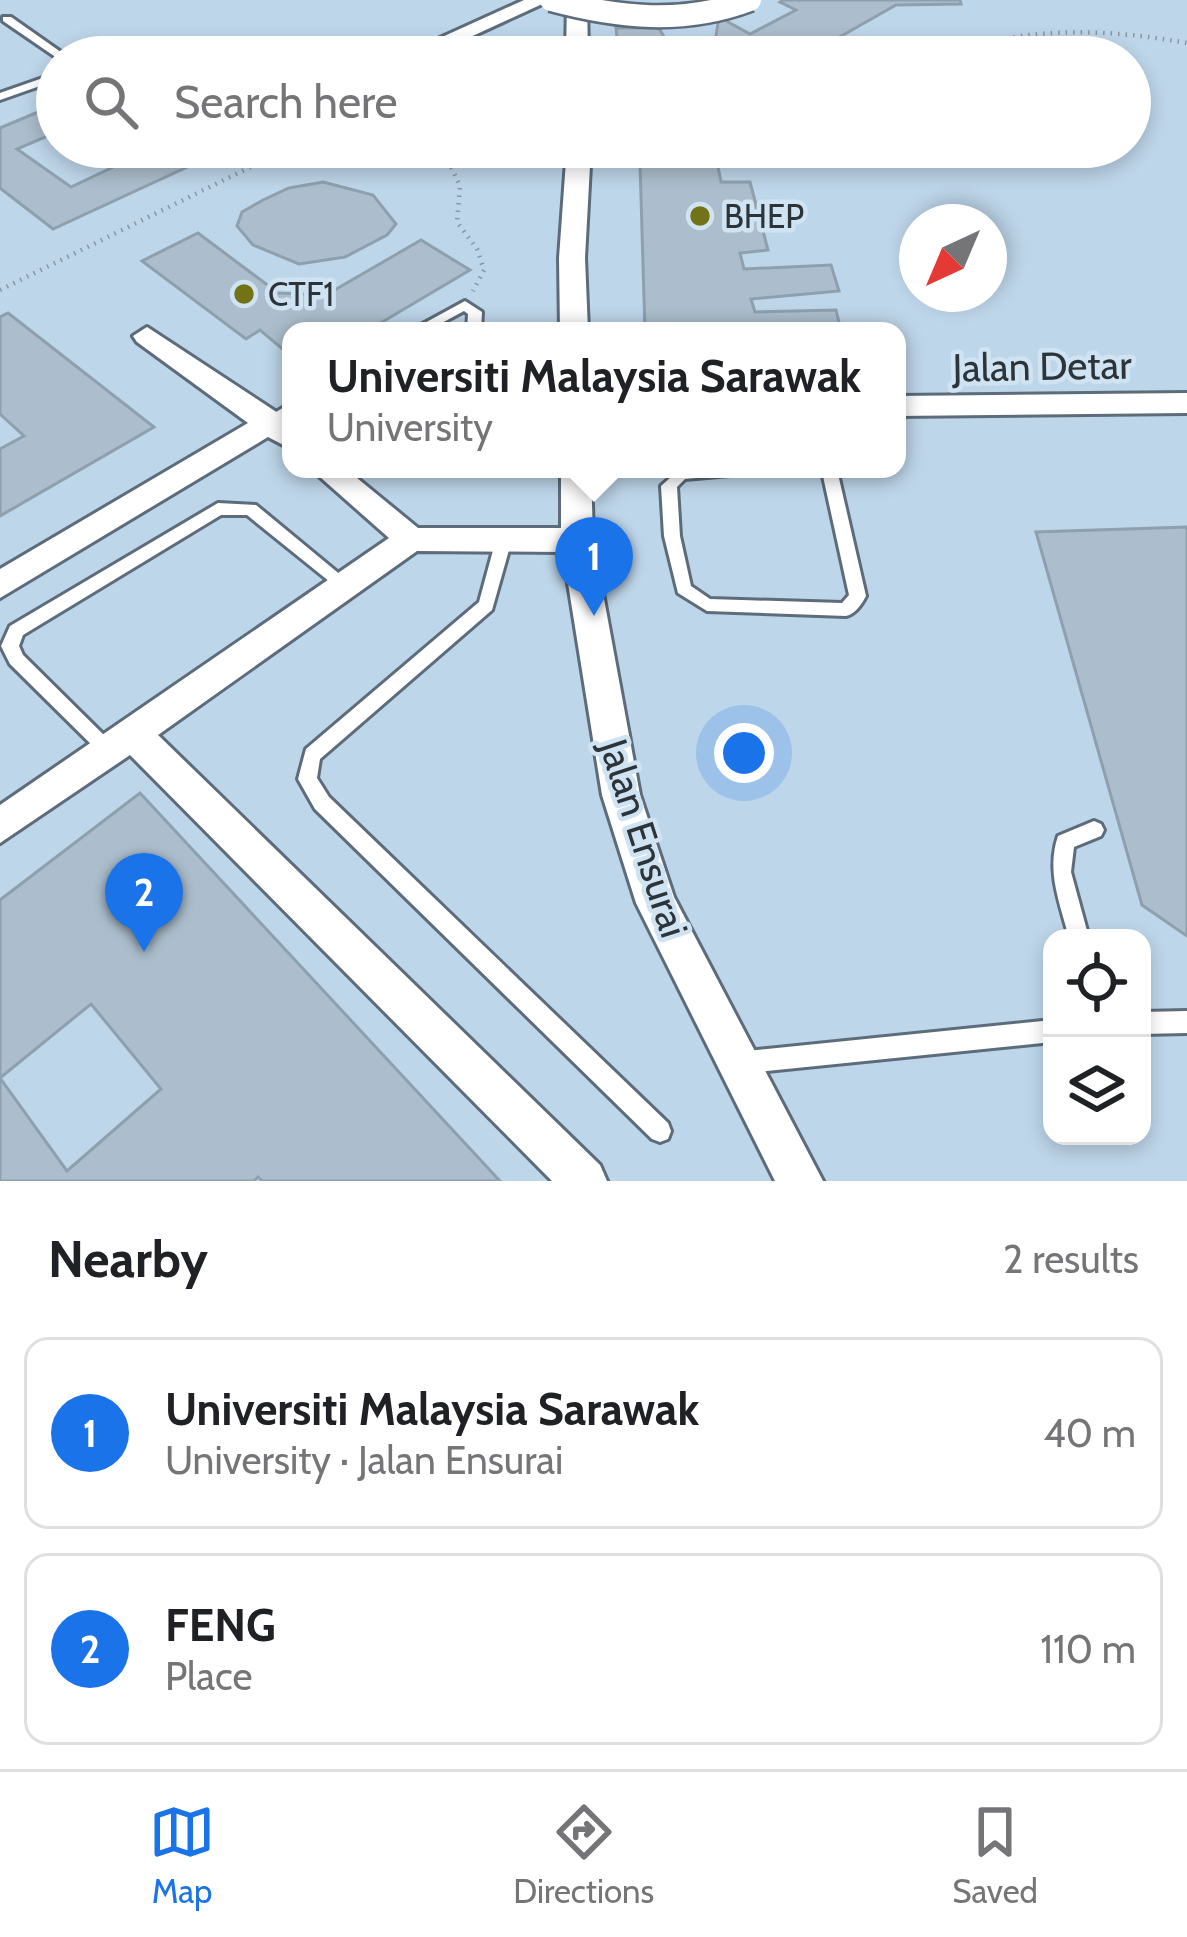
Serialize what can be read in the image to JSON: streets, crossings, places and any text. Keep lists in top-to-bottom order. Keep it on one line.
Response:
{"streets":{"street":["Jalan Detar","Jalan Ensurai"]},"places":["BHEP","CTF1"],"north":"bottom left","page":{"search":"Search here","popup":["Universiti Malaysia Sarawak","University"],"pins":["1","2"],"heading":["Nearby","2 results"],"list":[{"mark":"1","name":"Universiti Malaysia Sarawak","note":"University · Jalan Ensurai","value":"40 m"},{"mark":"2","name":"FENG","note":"Place","value":"110 m"}],"nav":["Map","Directions","Saved"]}}
